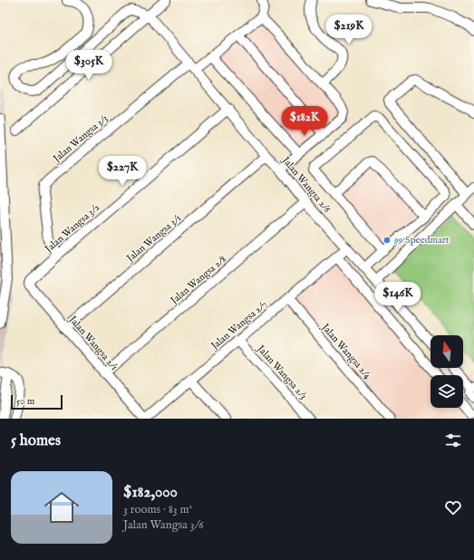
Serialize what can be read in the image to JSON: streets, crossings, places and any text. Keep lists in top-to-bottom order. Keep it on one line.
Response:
{"streets":{"street":["Jalan Wangsa 3/3","Jalan Wangsa 2/6","Jalan Wangsa 3/2","Jalan Wangsa 3/1","Jalan Wangsa 2/8","Jalan Wangsa 2/7","Jalan Wangsa 2/1","Jalan Wangsa 2/4","Jalan Wangsa 2/3"]},"crossings":[["Jalan Wangsa 3/3","Jalan Wangsa 2/6"],["Jalan Wangsa 3/3","Jalan Wangsa 3/2"],["Jalan Wangsa 2/6","Jalan Wangsa 3/2"],["Jalan Wangsa 2/6","Jalan Wangsa 3/1"],["Jalan Wangsa 2/6","Jalan Wangsa 2/8"],["Jalan Wangsa 2/6","Jalan Wangsa 2/7"],["Jalan Wangsa 3/2","Jalan Wangsa 2/1"],["Jalan Wangsa 3/1","Jalan Wangsa 2/1"],["Jalan Wangsa 2/8","Jalan Wangsa 2/1"],["Jalan Wangsa 2/7","Jalan Wangsa 2/1"],["Jalan Wangsa 2/7","Jalan Wangsa 2/4"],["Jalan Wangsa 2/7","Jalan Wangsa 2/3"]],"places":["99 Speedmart"],"scale_bar":"50 m","north":"top","page":{"price":["$219K","$305K","$182K","$227K","$146K"],"scale":"50 m","heading":"5 homes","list":[{"name":"$182,000","note":"3 rooms · 83 m² · Jalan Wangsa 3/6"}]}}
